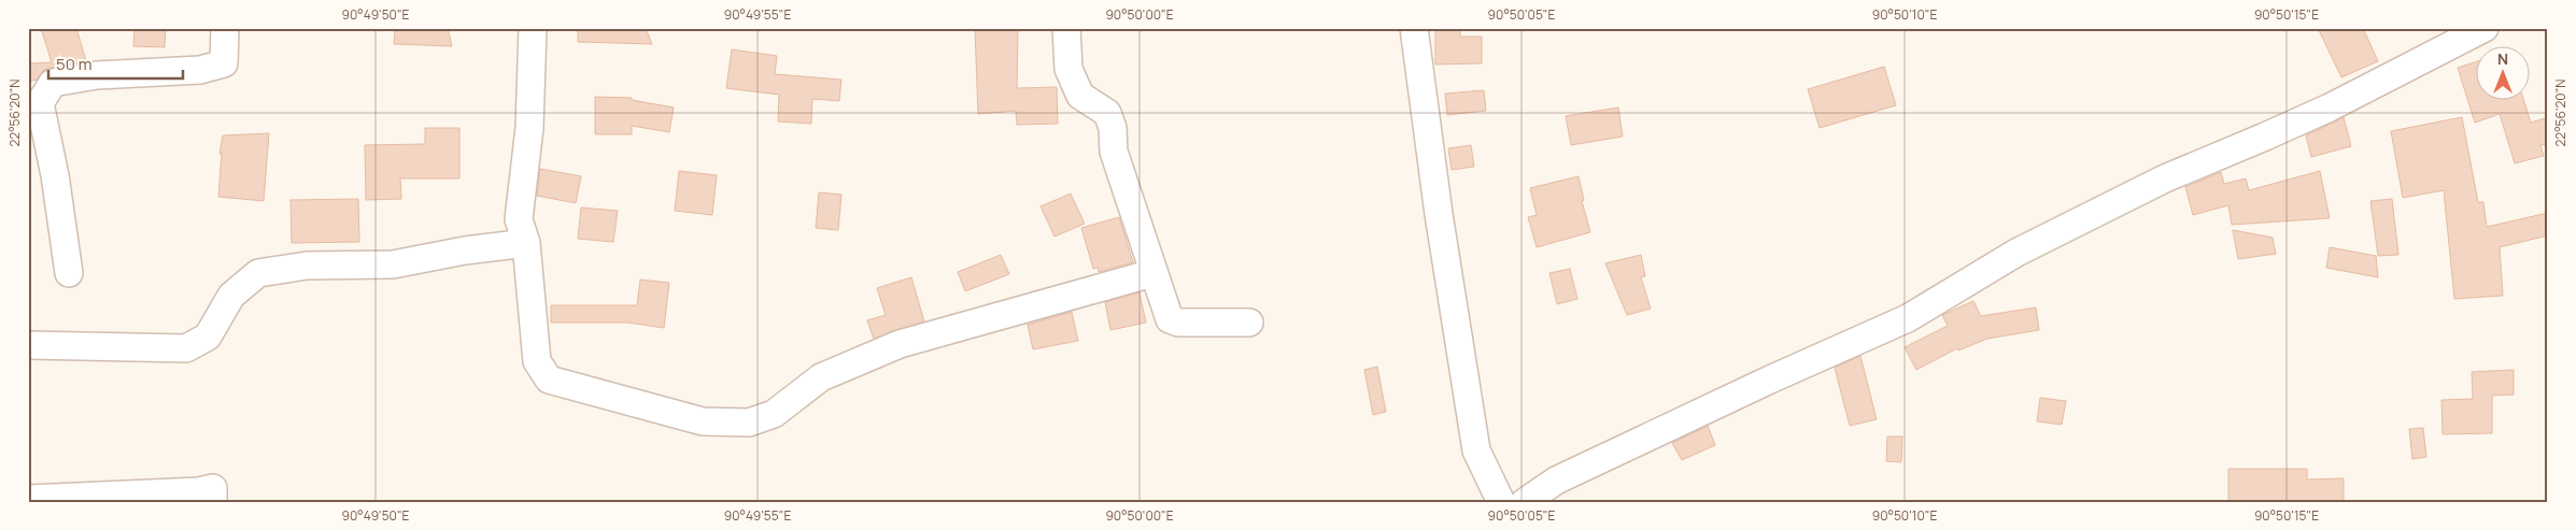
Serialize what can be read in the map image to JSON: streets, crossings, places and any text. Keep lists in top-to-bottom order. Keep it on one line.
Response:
{"scale_bar":"50 m","north":"top","coordinates":["90°49'50\"E","90°49'55\"E","90°50'00\"E","90°50'05\"E","90°50'10\"E","90°50'15\"E","22°56'20\"N"]}
